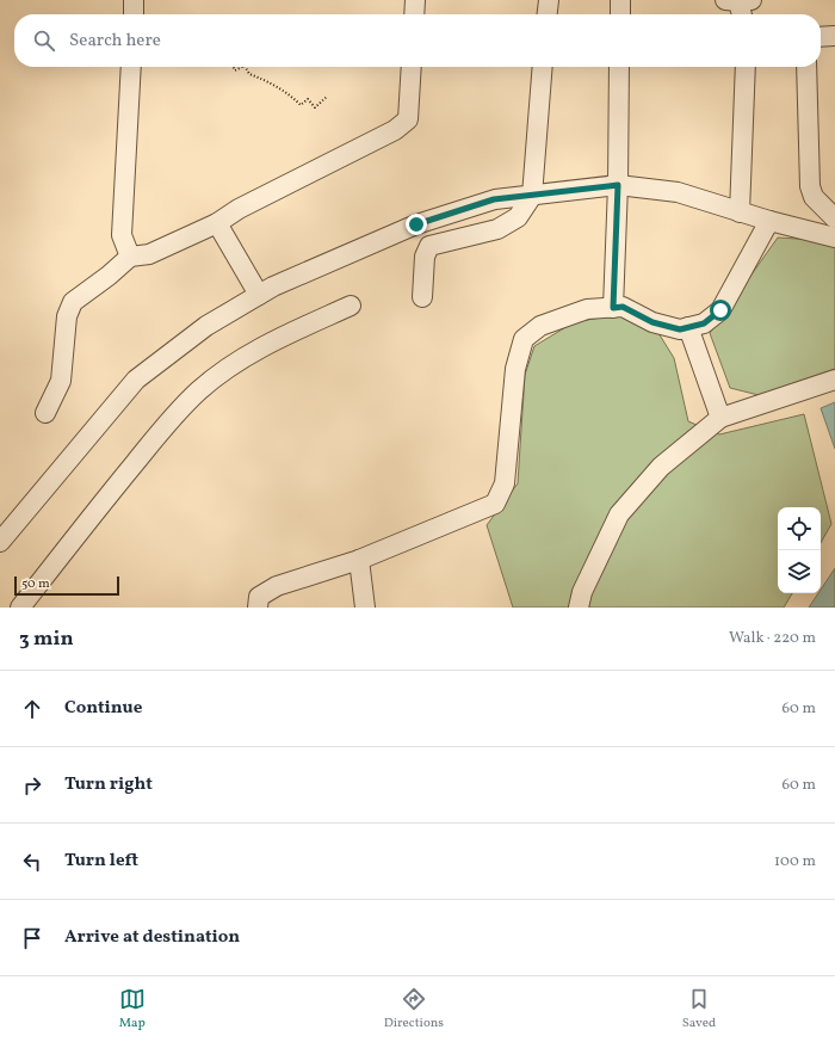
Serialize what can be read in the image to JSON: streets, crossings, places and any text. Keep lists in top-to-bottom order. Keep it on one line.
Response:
{"scale_bar":"50 m","page":{"search":"Search here","scale":"50 m","heading":["3 min","Walk · 220 m"],"list":[["Continue","60 m"],["Turn right","60 m"],["Turn left","100 m"],"Arrive at destination"],"nav":["Map","Directions","Saved"]}}
